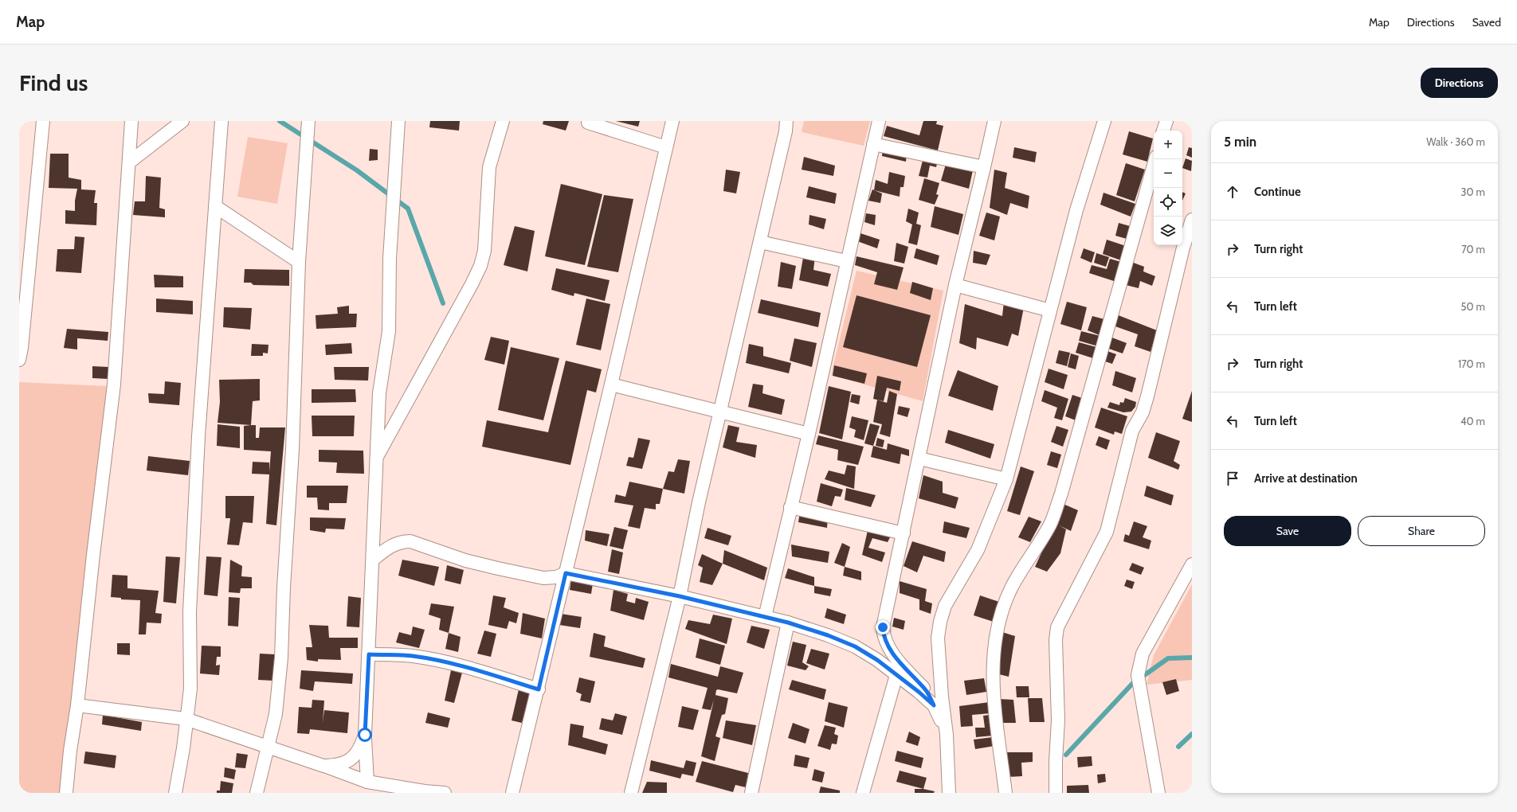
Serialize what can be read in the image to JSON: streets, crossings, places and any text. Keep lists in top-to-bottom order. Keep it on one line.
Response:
{"page":{"header":"Map","nav":["Map","Directions","Saved"],"buttons":["Directions",["Save","Share"]],"title":"Find us","heading":["5 min","Walk · 360 m"],"map_buttons":["+","−"],"list":[["Continue","30 m"],["Turn right","70 m"],["Turn left","50 m"],["Turn right","170 m"],["Turn left","40 m"],"Arrive at destination"]}}
